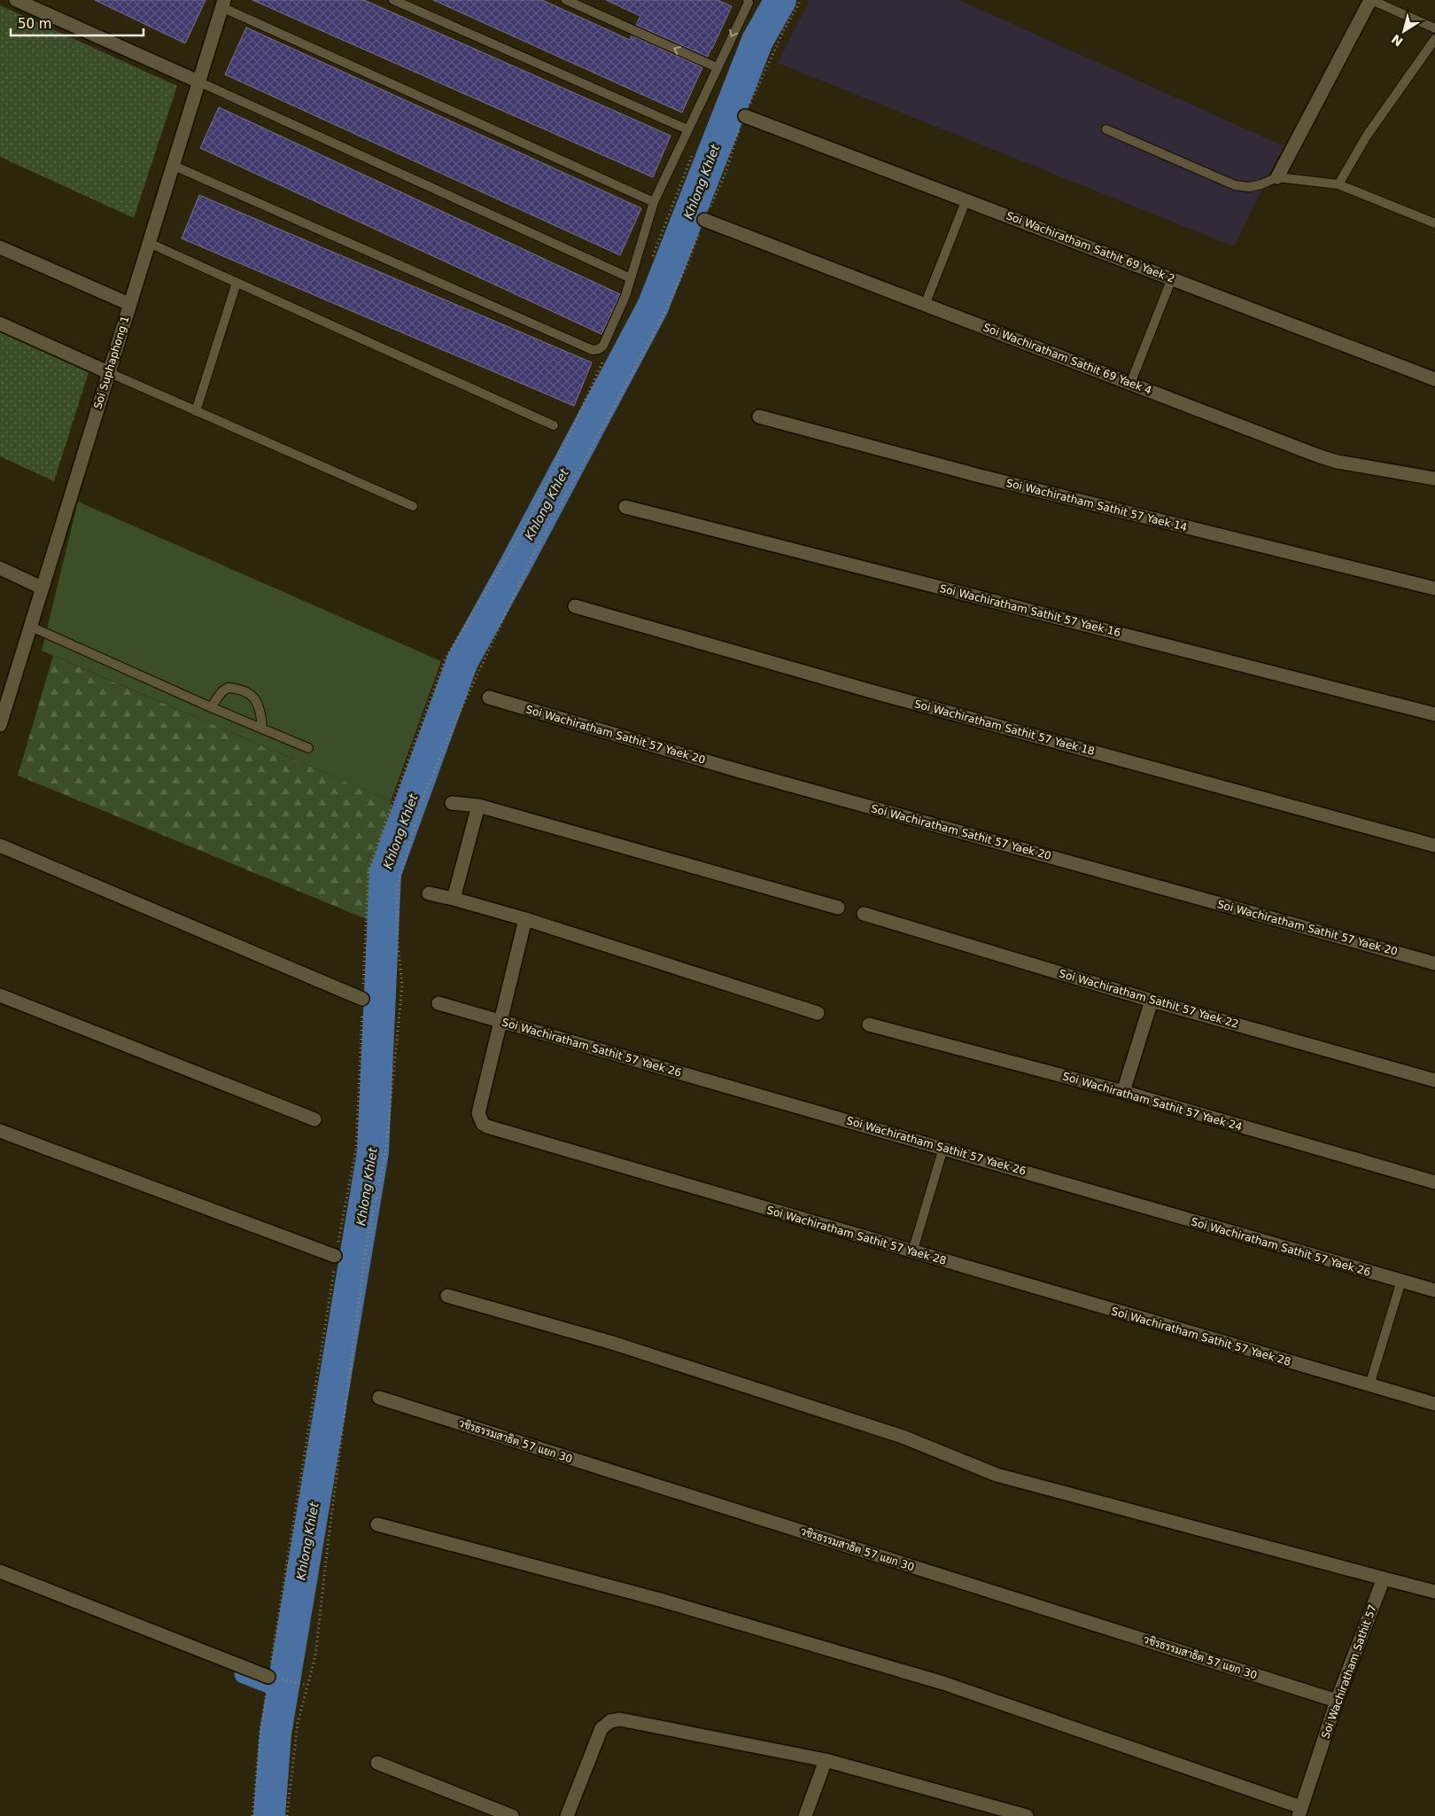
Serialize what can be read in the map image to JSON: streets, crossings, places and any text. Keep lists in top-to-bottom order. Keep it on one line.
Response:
{"streets":{"street":["Soi Wachiratham Sathit 69 Yaek 2","Soi Wachiratham Sathit 69 Yaek 4","Soi Suphaphong 1","Soi Wachiratham Sathit 57 Yaek 14","Soi Wachiratham Sathit 57 Yaek 16","Soi Wachiratham Sathit 57 Yaek 18","Soi Wachiratham Sathit 57 Yaek 20","Soi Wachiratham Sathit 57 Yaek 22","Soi Wachiratham Sathit 57 Yaek 26","Soi Wachiratham Sathit 57 Yaek 24","Soi Wachiratham Sathit 57 Yaek 28","วชิรธรรมสาธิต 57 แยก 30","Soi Wachiratham Sathit 57"]},"crossings":[["Soi Wachiratham Sathit 57 Yaek 26","Soi Wachiratham Sathit 57 Yaek 28"],["วชิรธรรมสาธิต 57 แยก 30","Soi Wachiratham Sathit 57"]],"water":["Khlong Khlet"],"scale_bar":"50 m","north":"bottom left"}
